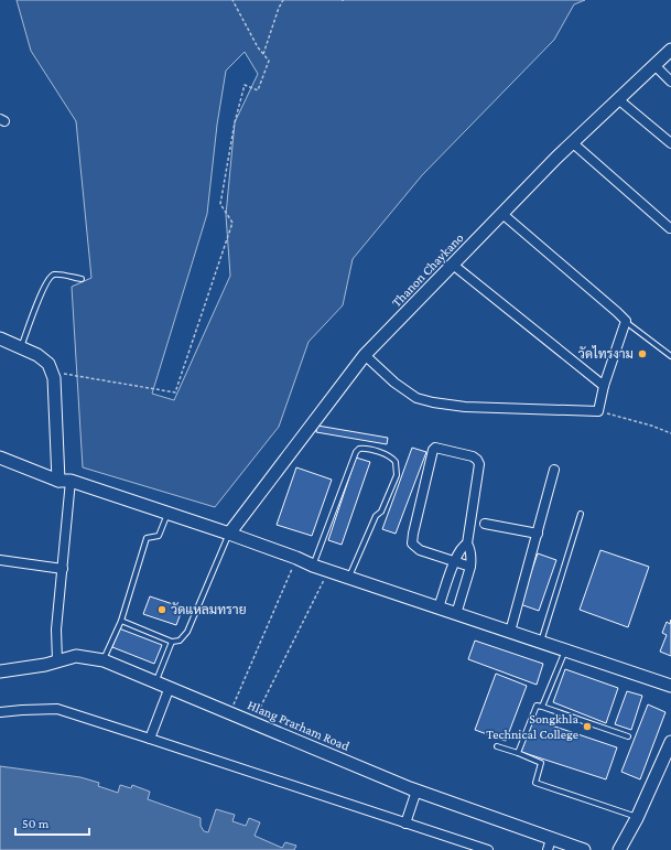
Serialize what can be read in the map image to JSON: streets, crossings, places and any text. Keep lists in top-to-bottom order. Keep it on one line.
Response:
{"streets":{"street":["Thanon Chaykano","Hlang Prarham Road"]},"places":["วัดไทรงาม","วัดแหลมทราย","Songkhla Technical College"],"scale_bar":"50 m"}
